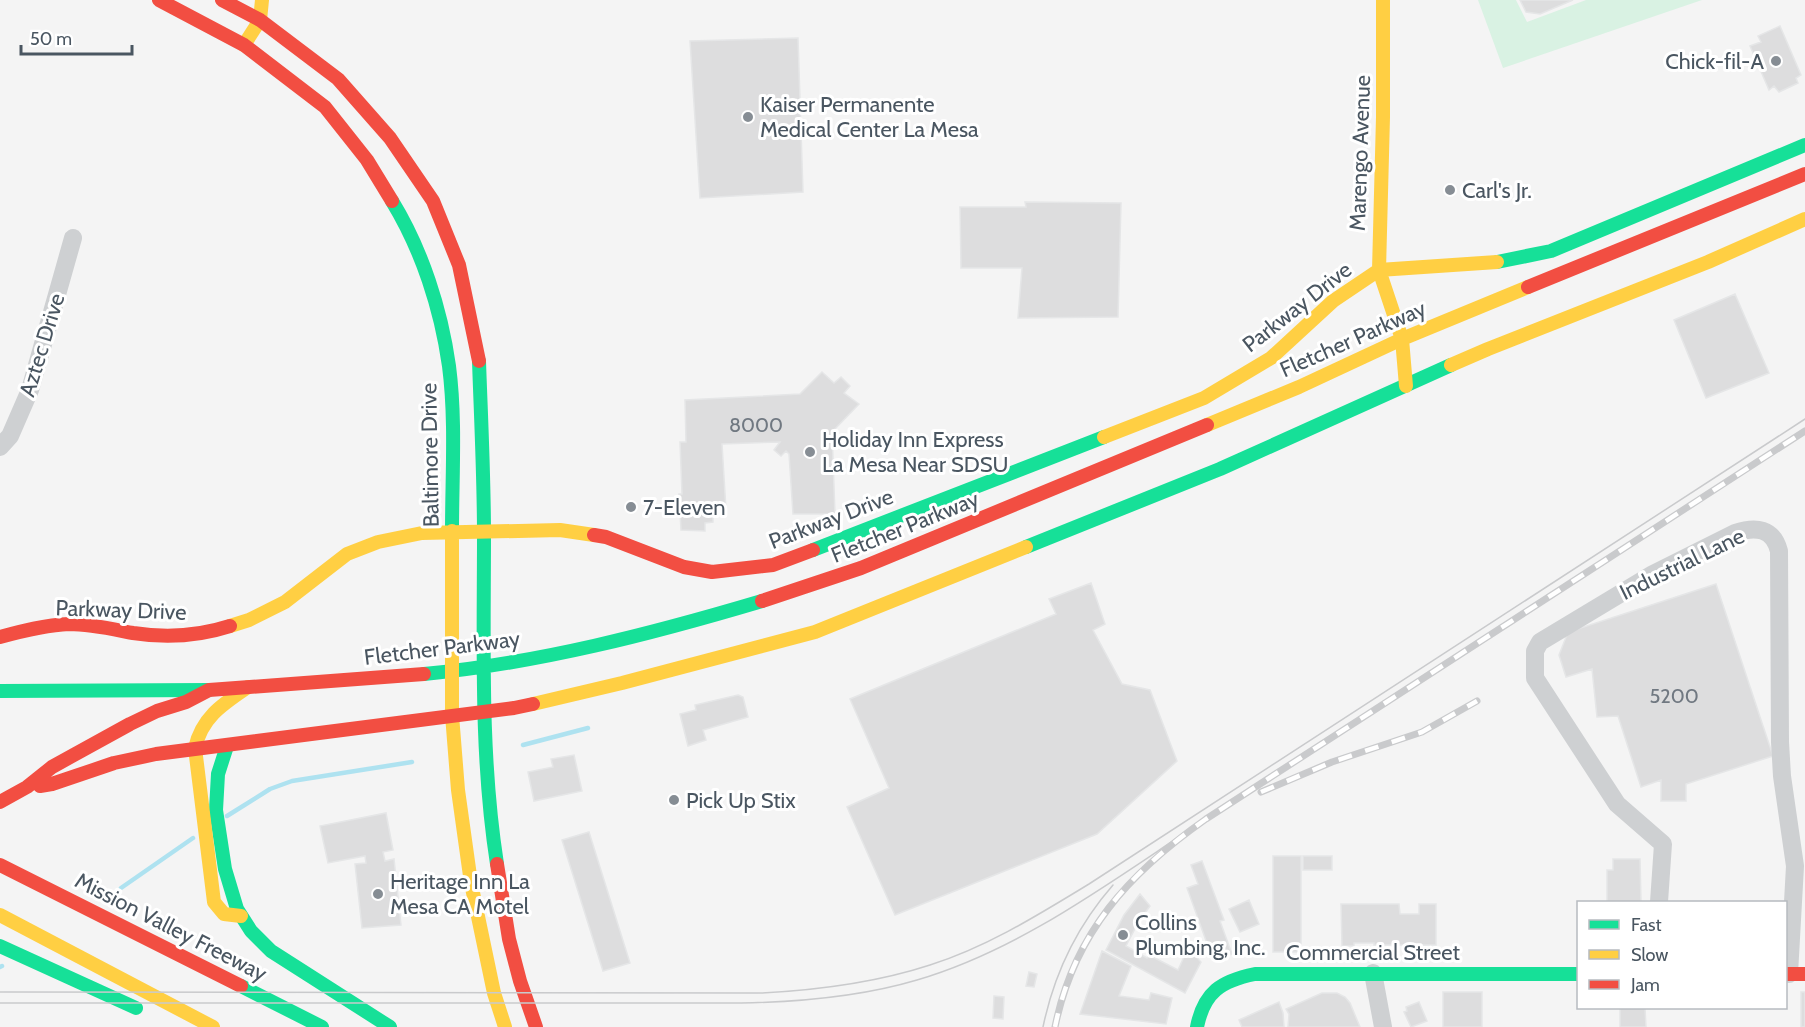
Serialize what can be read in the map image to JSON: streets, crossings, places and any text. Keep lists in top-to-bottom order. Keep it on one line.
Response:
{"streets":{"main road":["Marengo Avenue","Parkway Drive","Fletcher Parkway","Baltimore Drive","Mission Valley Freeway","Commercial Street"],"street":["Aztec Drive","Industrial Lane"]},"crossings":[["Marengo Avenue","Parkway Drive"],["Marengo Avenue","Fletcher Parkway"],["Parkway Drive","Baltimore Drive"],["Fletcher Parkway","Baltimore Drive"]],"places":["Chick-fil-A","Kaiser Permanente Medical Center La Mesa","Carl's Jr.","Holiday Inn Express La Mesa Near SDSU","7-Eleven","Pick Up Stix","Heritage Inn La Mesa CA Motel","Collins Plumbing, Inc."],"house_numbers":["8000","5200"],"legend":["Fast","Slow","Jam"],"scale_bar":"50 m"}
